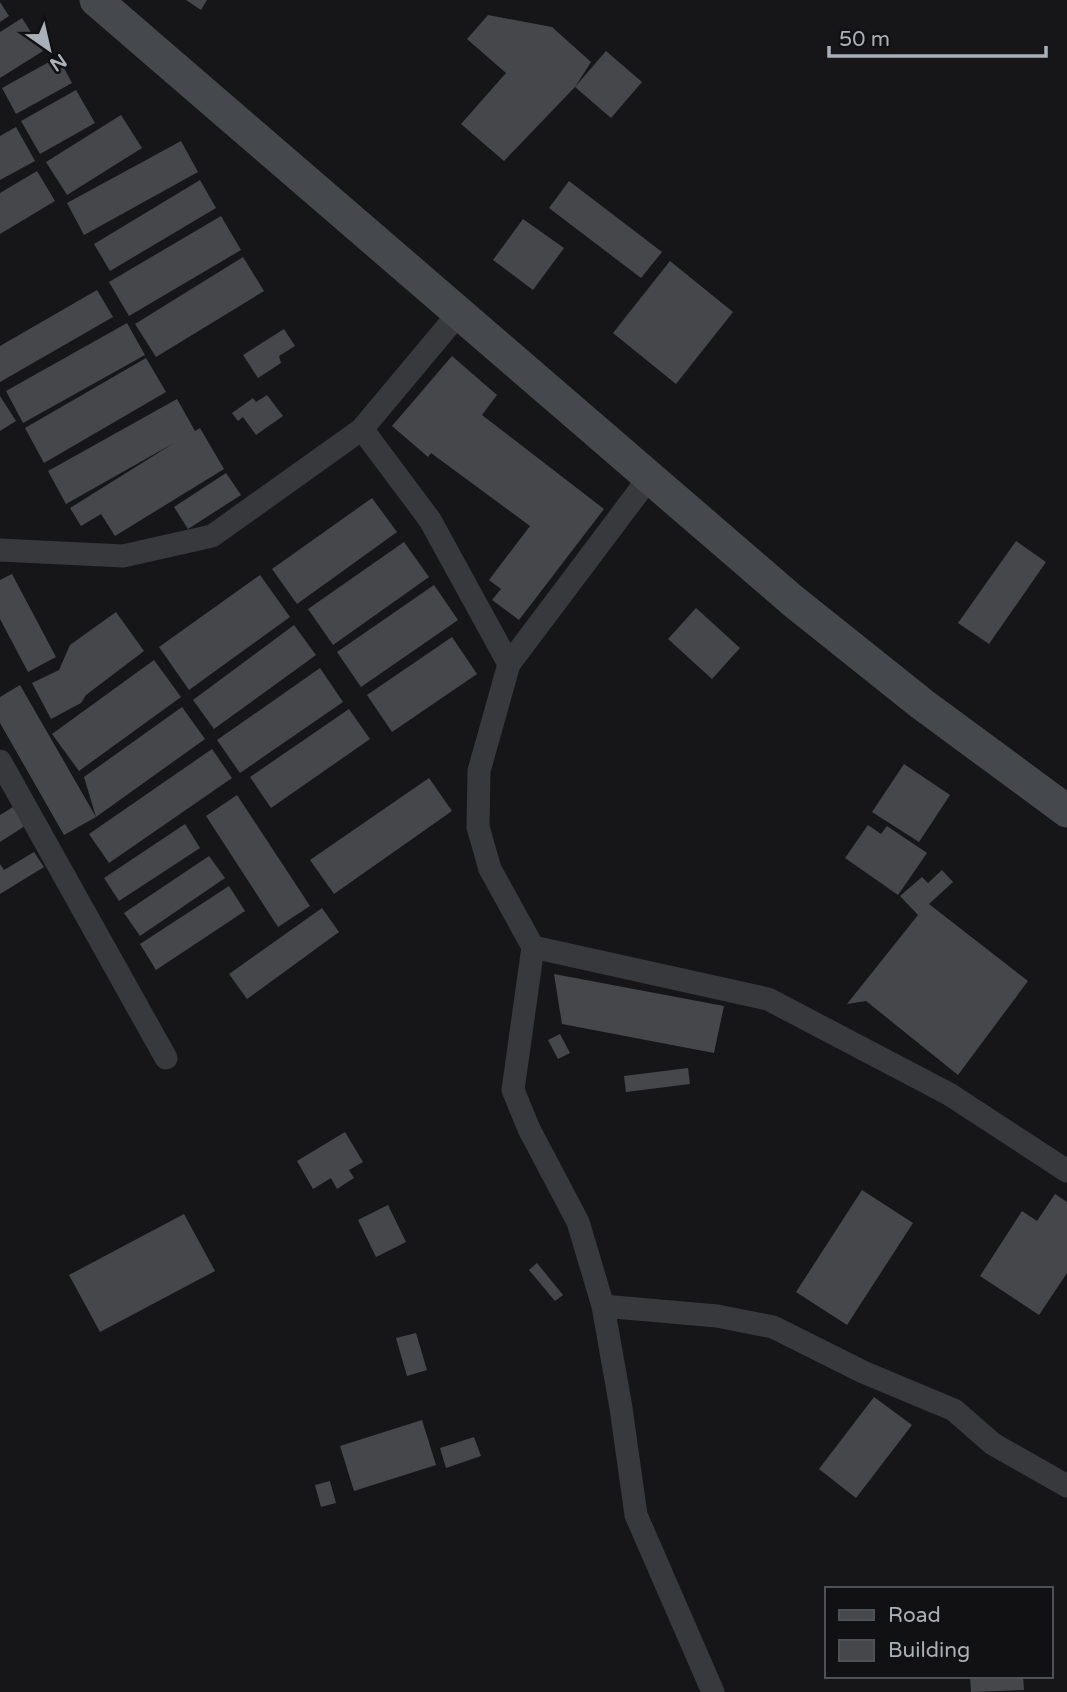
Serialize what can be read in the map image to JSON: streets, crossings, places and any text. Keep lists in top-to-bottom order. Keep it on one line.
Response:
{"legend":["Road","Building"],"scale_bar":"50 m","north":"bottom right"}
